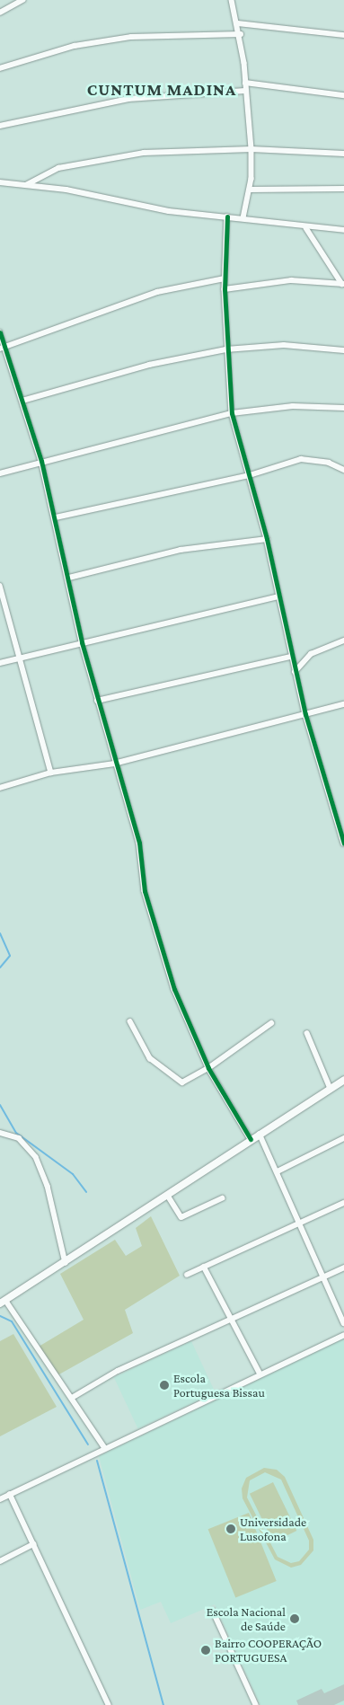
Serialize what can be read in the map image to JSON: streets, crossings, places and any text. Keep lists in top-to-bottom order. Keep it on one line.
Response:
{"districts":["CUNTUM MADINA"],"places":["Escola Portuguesa Bissau","Universidade Lusofona","Escola Nacional de Saúde","Bairro COOPERAÇÃO PORTUGUESA"]}
